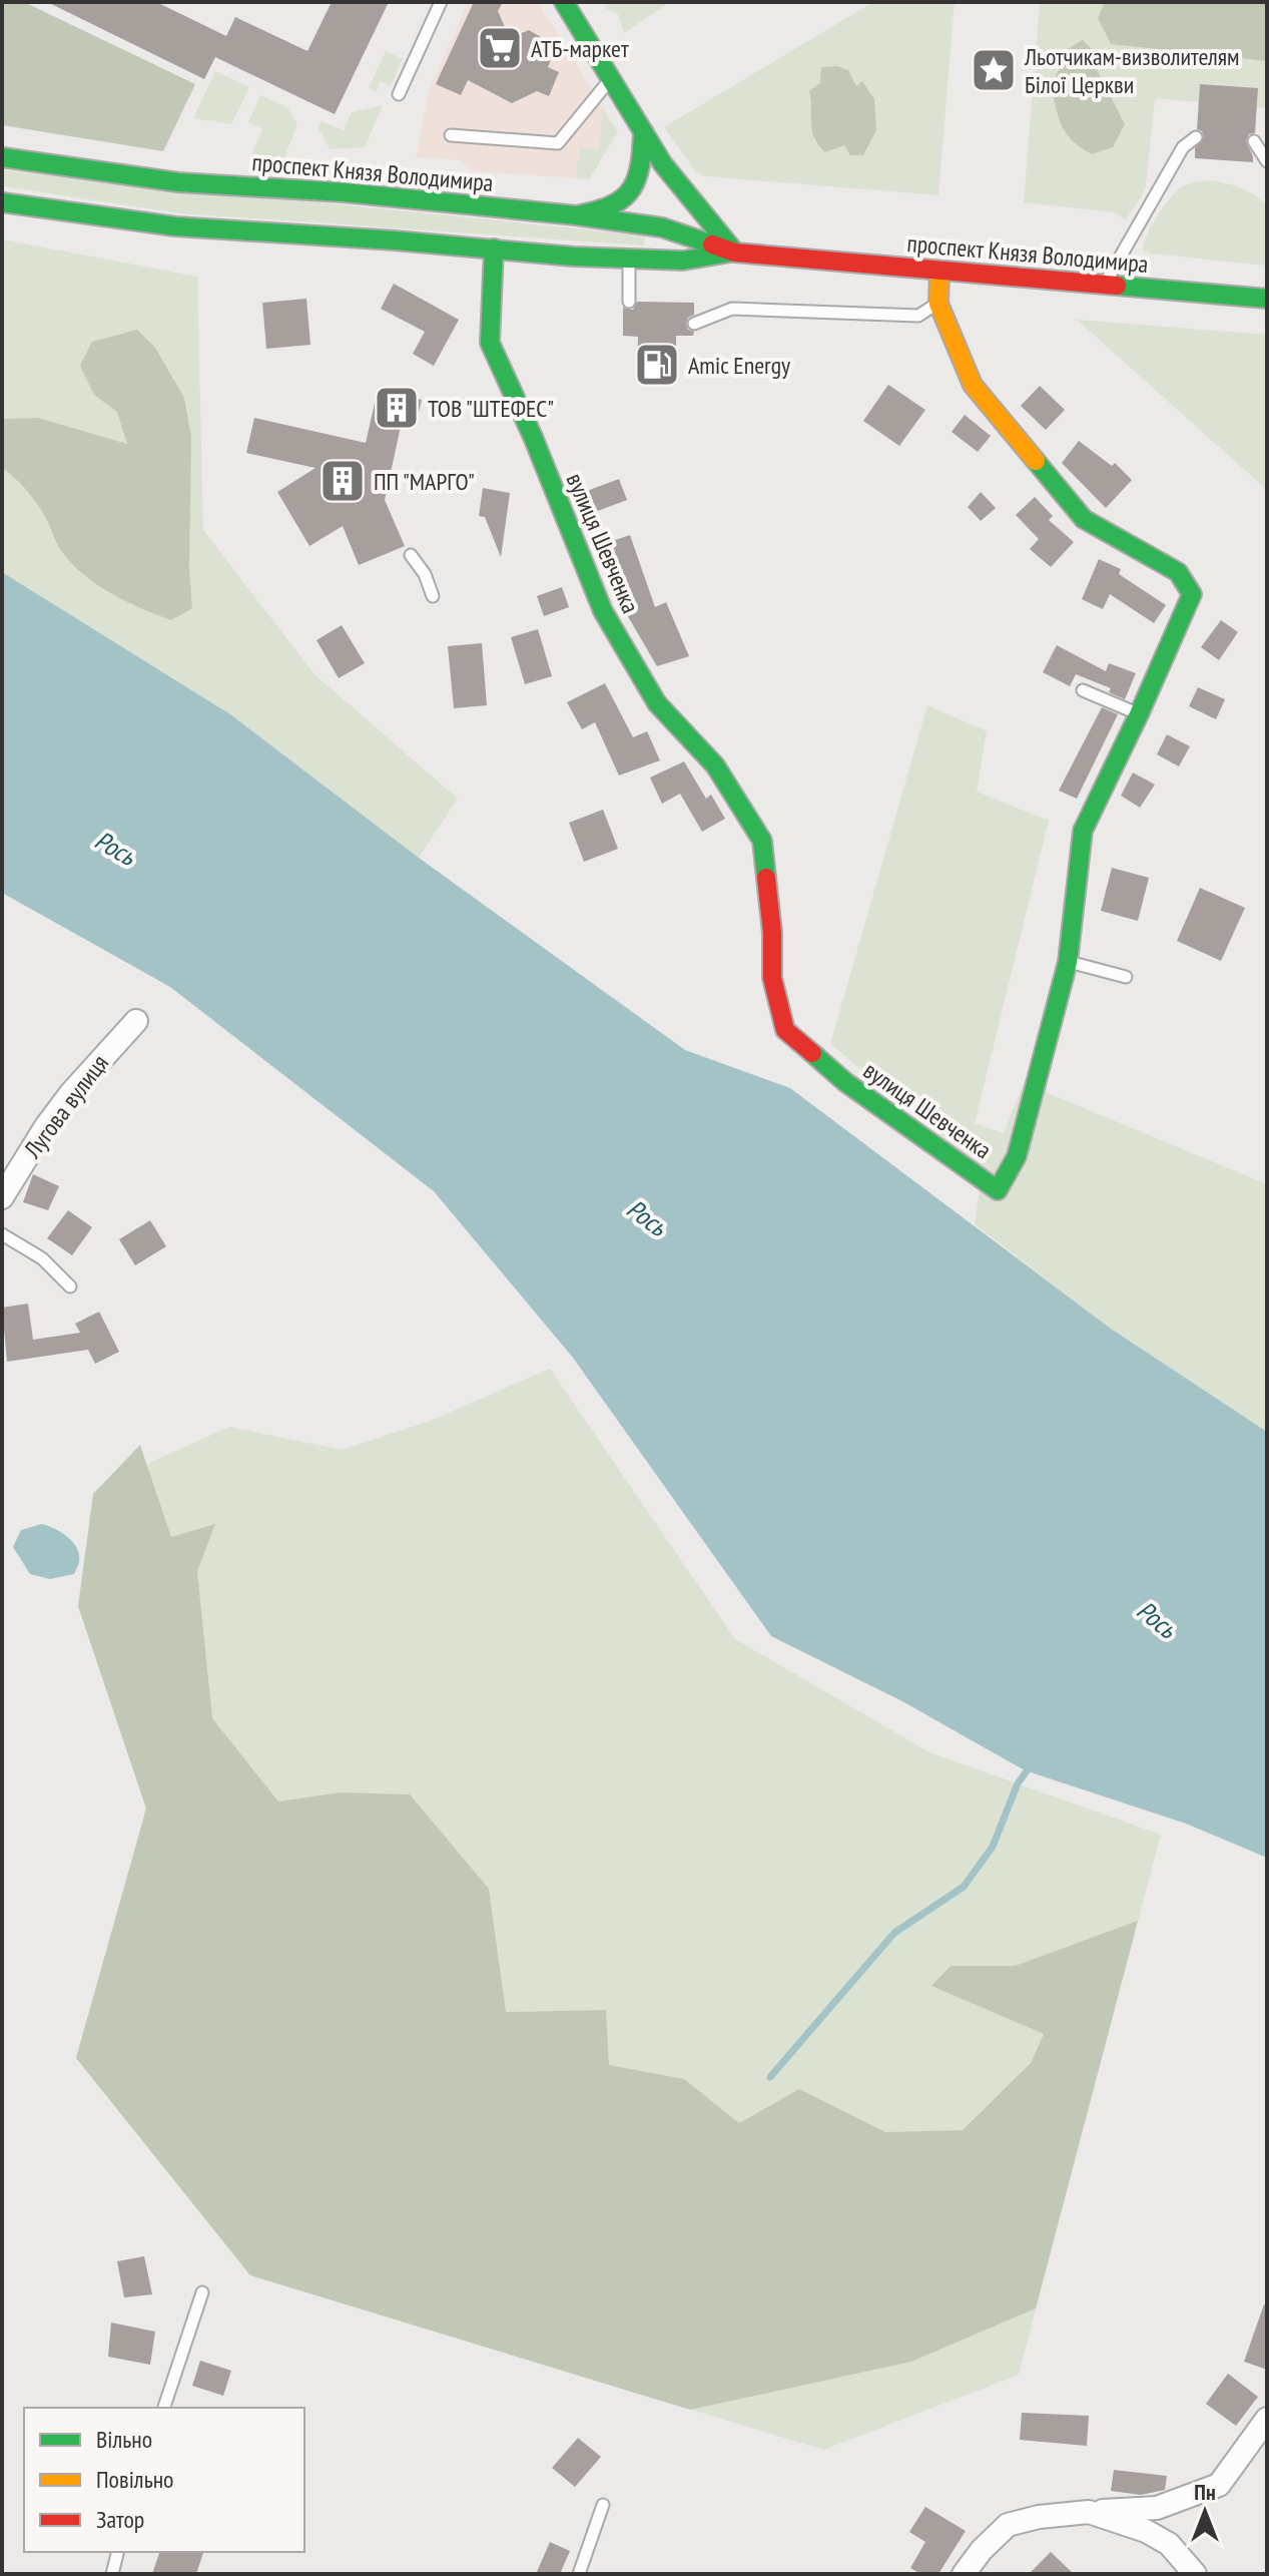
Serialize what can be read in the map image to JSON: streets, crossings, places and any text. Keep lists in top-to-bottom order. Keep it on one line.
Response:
{"streets":{"street":["проспект Князя Володимира","вулиця Шевченка","Лугова вулиця"]},"crossings":[["проспект Князя Володимира","вулиця Шевченка"]],"water":["Рось"],"places":{"supermarket":["АТБ-маркет"],"place":["Льотчикам-визволителям Білої Церкви"],"fuel station":["Amic Energy"],"building":["ТОВ \"ШТЕФЕС\"","ПП \"МАРГО\""]},"legend":["Вільно","Повільно","Затор"],"north":"top"}
